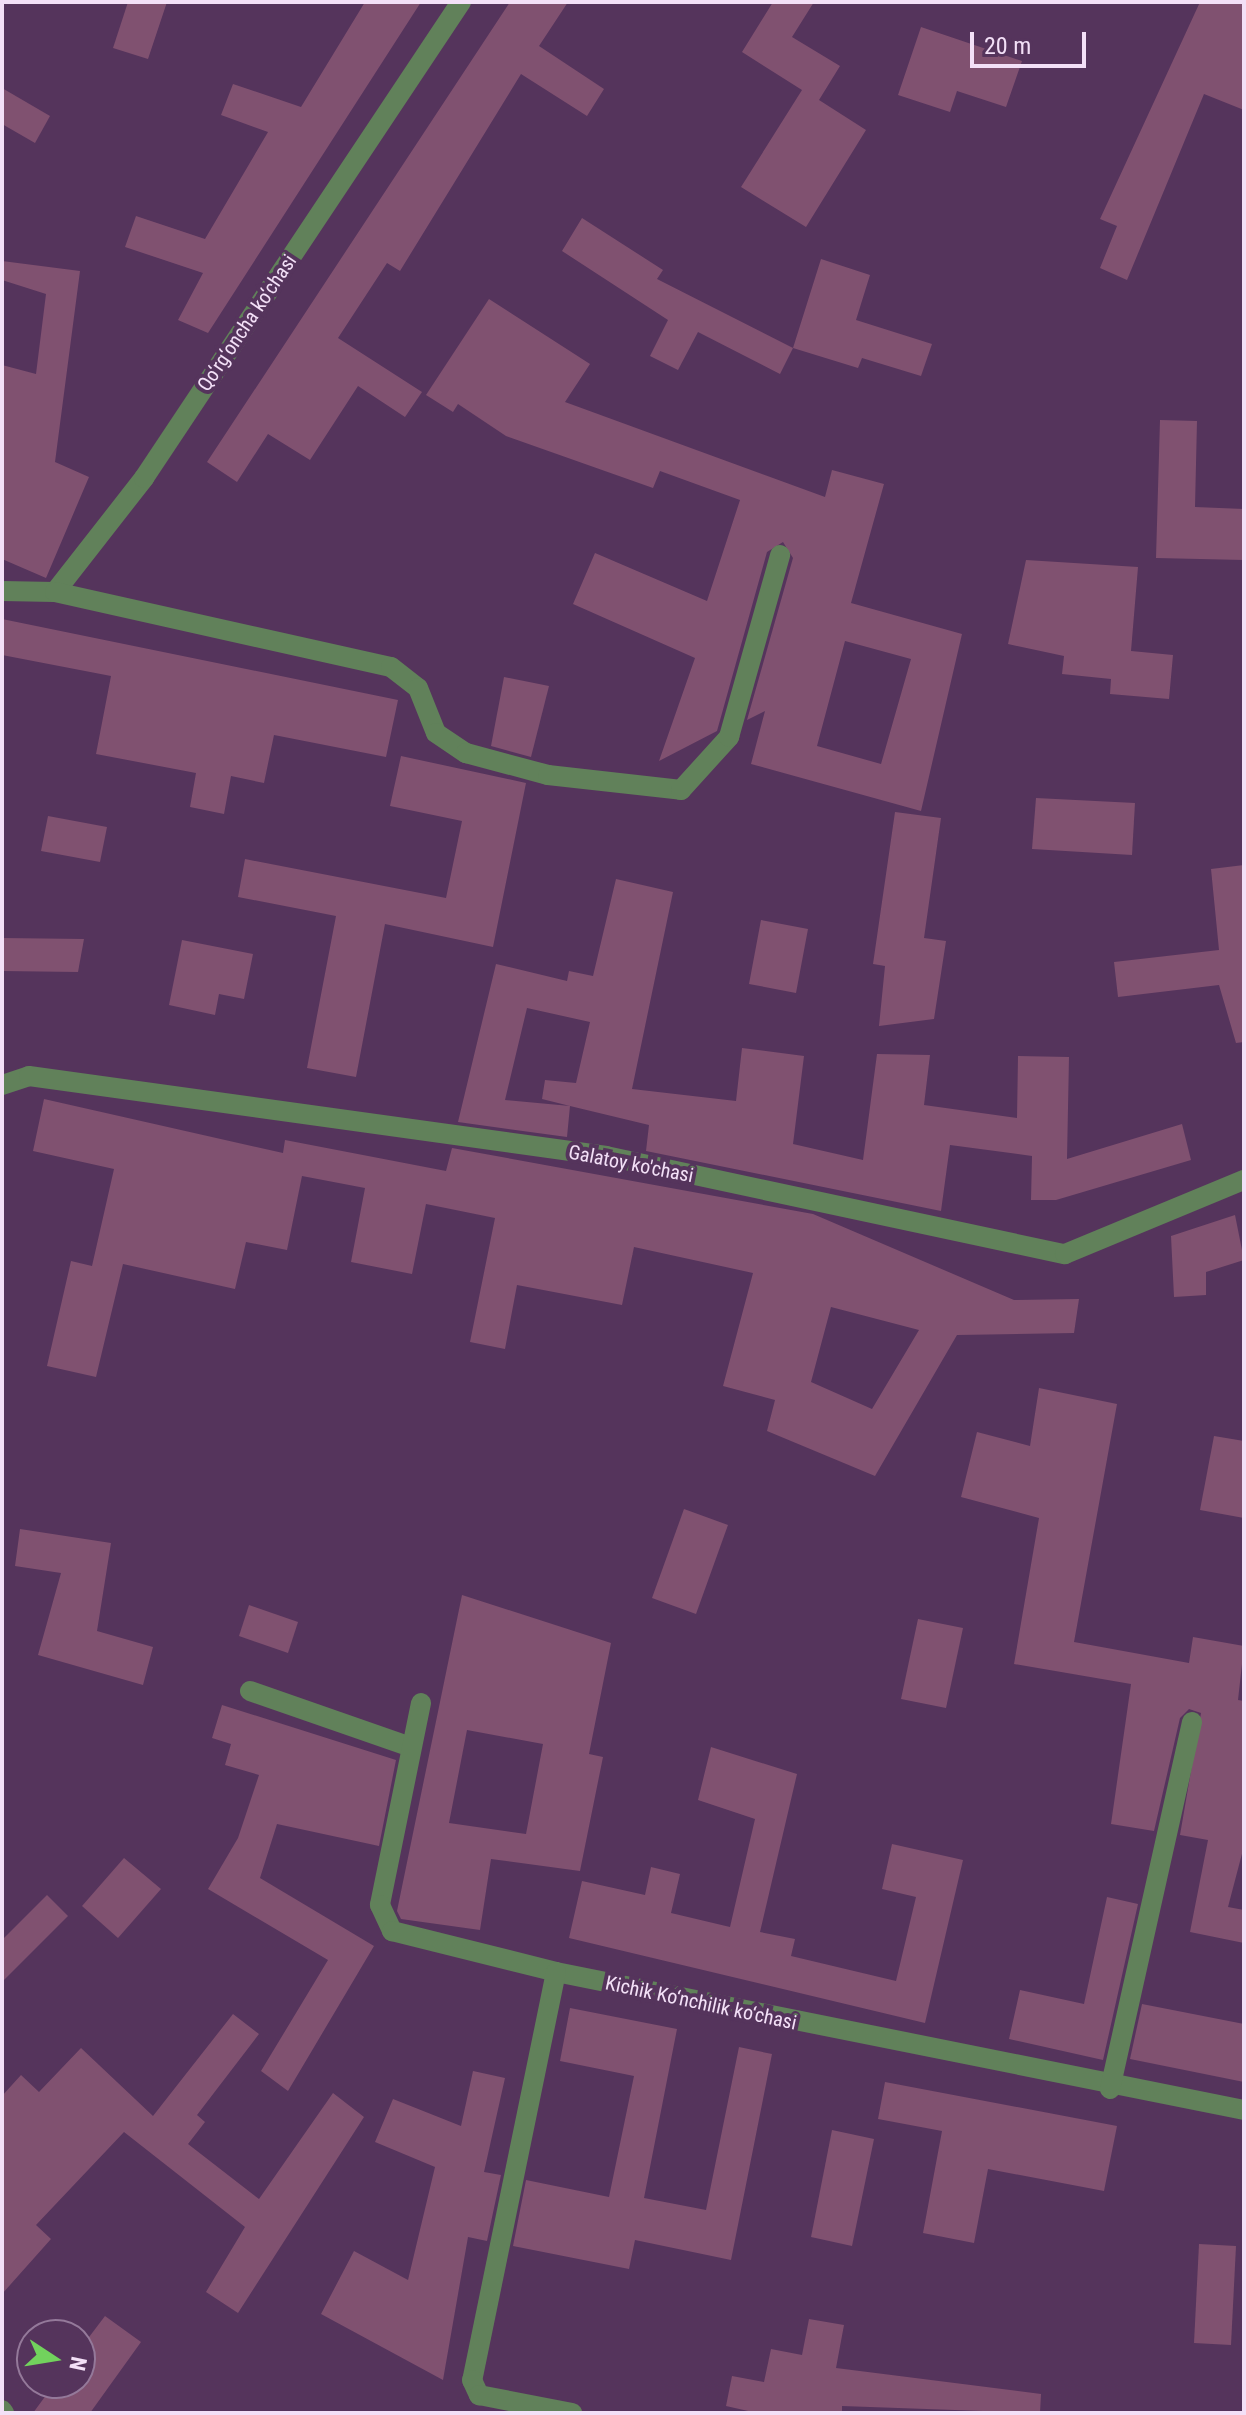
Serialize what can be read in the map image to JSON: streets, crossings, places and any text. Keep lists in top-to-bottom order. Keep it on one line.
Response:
{"streets":{"street":["Qo‘rg‘oncha ko‘chasi","Galatoy ko'chasi","Kichik Ko‘nchilik ko‘chasi"]},"scale_bar":"20 m","north":"right"}
